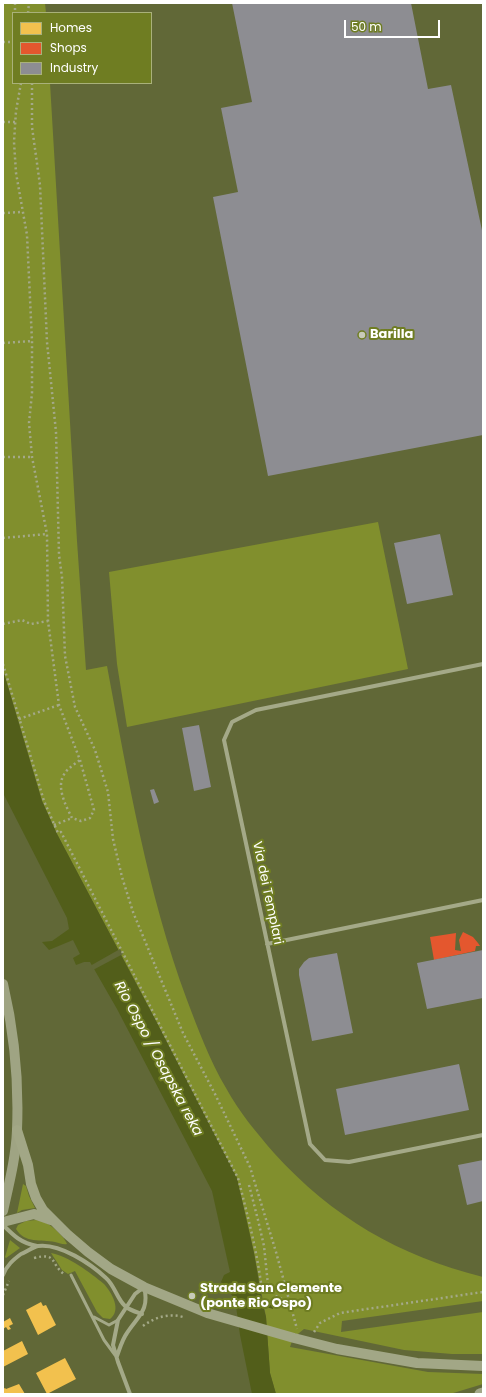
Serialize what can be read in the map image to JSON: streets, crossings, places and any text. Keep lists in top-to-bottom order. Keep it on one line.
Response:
{"streets":{"street":["Via dei Templari"]},"water":["Rio Ospo / Osapska reka"],"places":["Barilla","Strada San Clemente (ponte Rio Ospo)"],"legend":["Homes","Shops","Industry"],"scale_bar":"50 m"}
